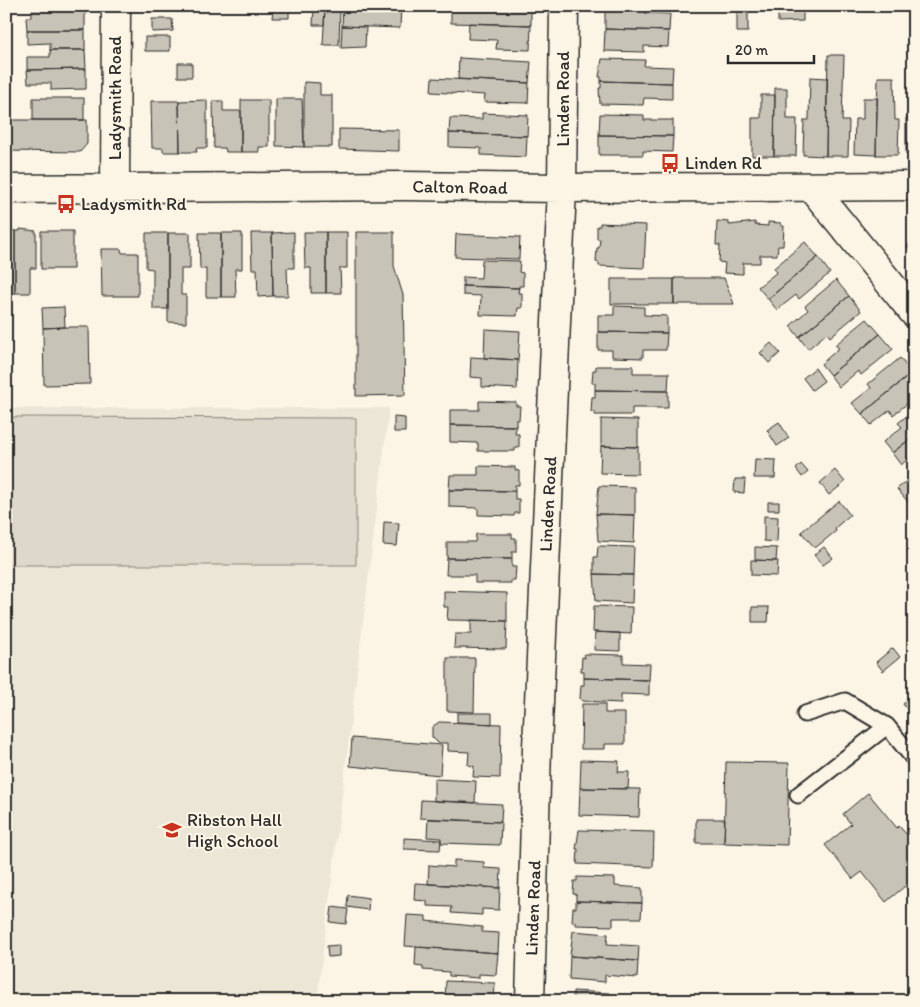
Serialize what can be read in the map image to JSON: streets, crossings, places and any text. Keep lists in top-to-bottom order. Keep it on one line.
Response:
{"streets":{"street":["Ladysmith Road","Linden Road","Calton Road"]},"crossings":[["Ladysmith Road","Calton Road"],["Linden Road","Calton Road"]],"places":{"bus stop":["Linden Rd","Ladysmith Rd"],"school or university":["Ribston Hall High School"]},"scale_bar":"20 m"}
